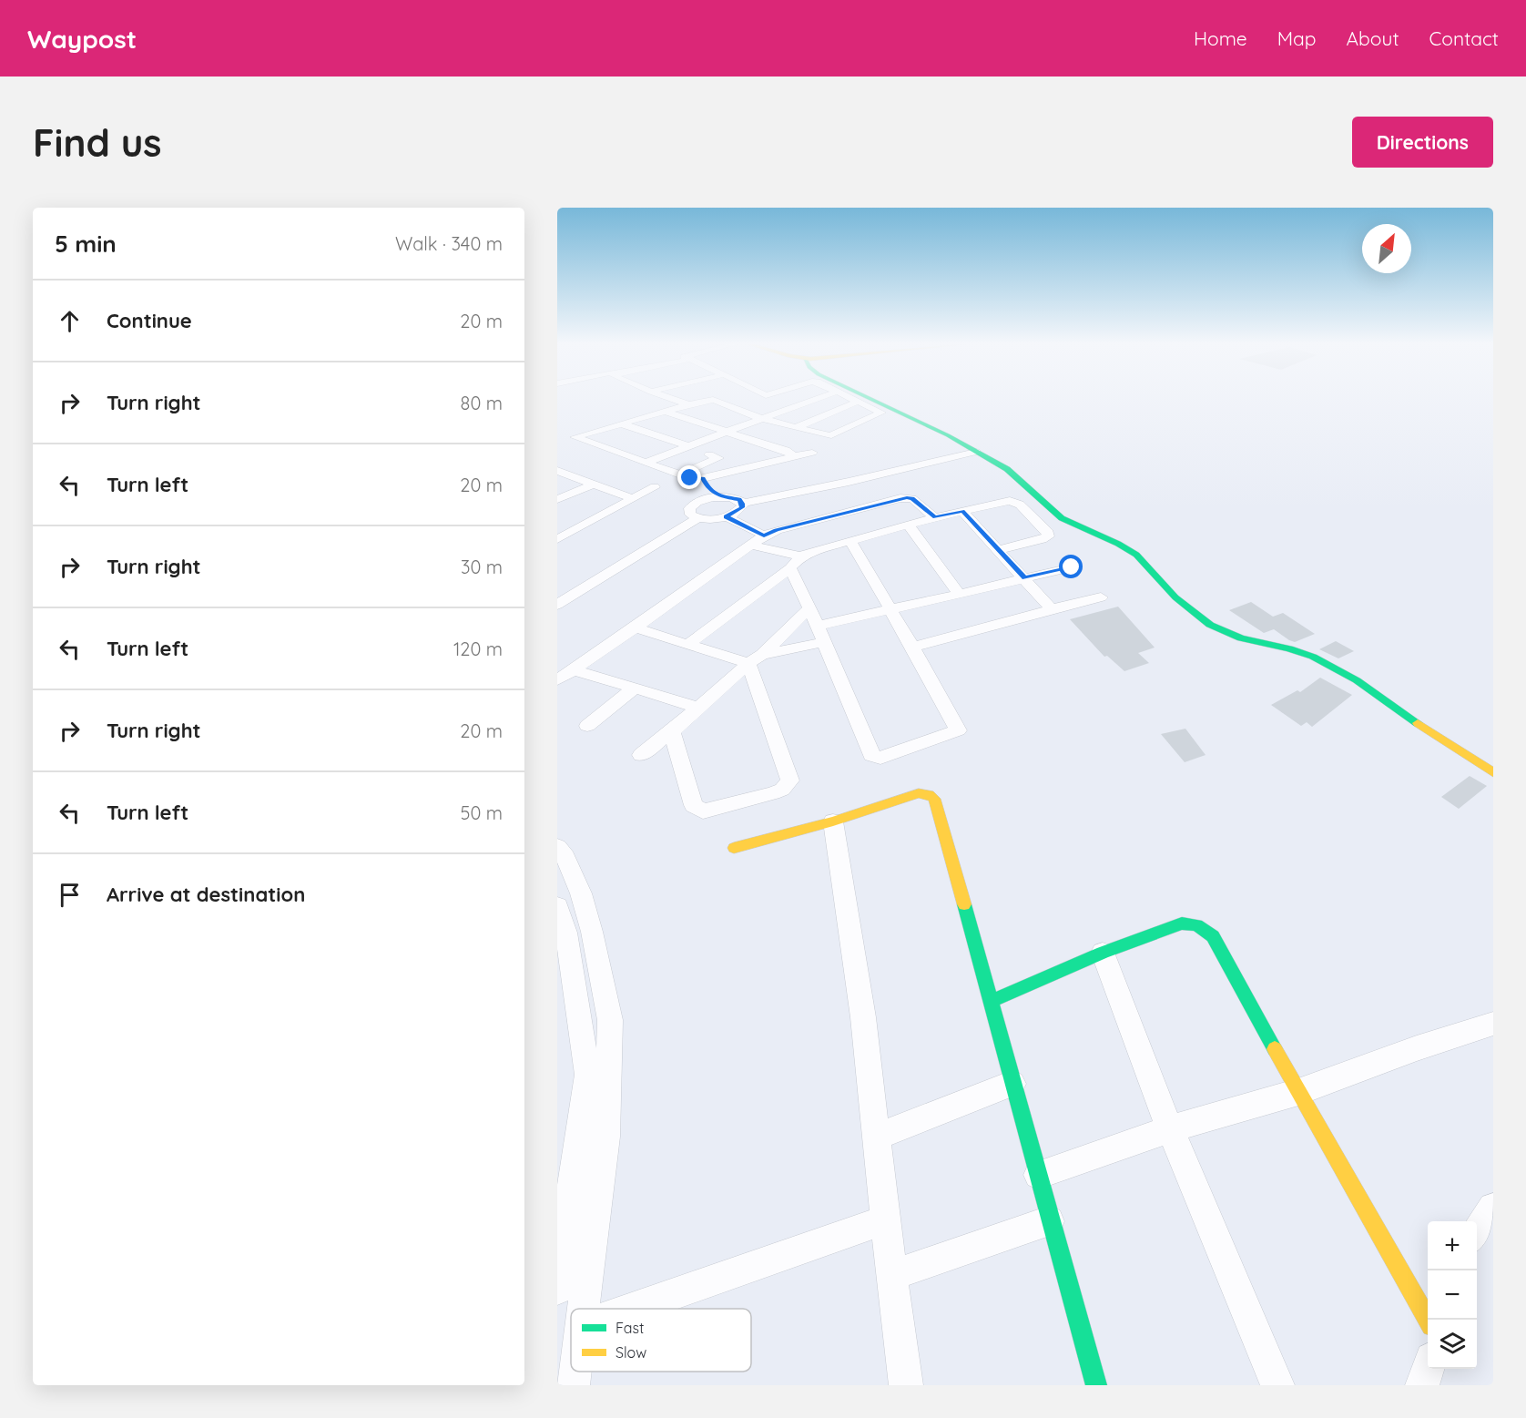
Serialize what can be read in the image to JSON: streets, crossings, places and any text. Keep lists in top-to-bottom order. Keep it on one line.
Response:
{"legend":["Fast","Slow"],"north":"top right","page":{"header":"Waypost","nav":["Home","Map","About","Contact"],"buttons":"Directions","title":"Find us","heading":["5 min","Walk · 340 m"],"list":[["Continue","20 m"],["Turn right","80 m"],["Turn left","20 m"],["Turn right","30 m"],["Turn left","120 m"],["Turn right","20 m"],["Turn left","50 m"],"Arrive at destination"],"map_buttons":["+","−"]}}
